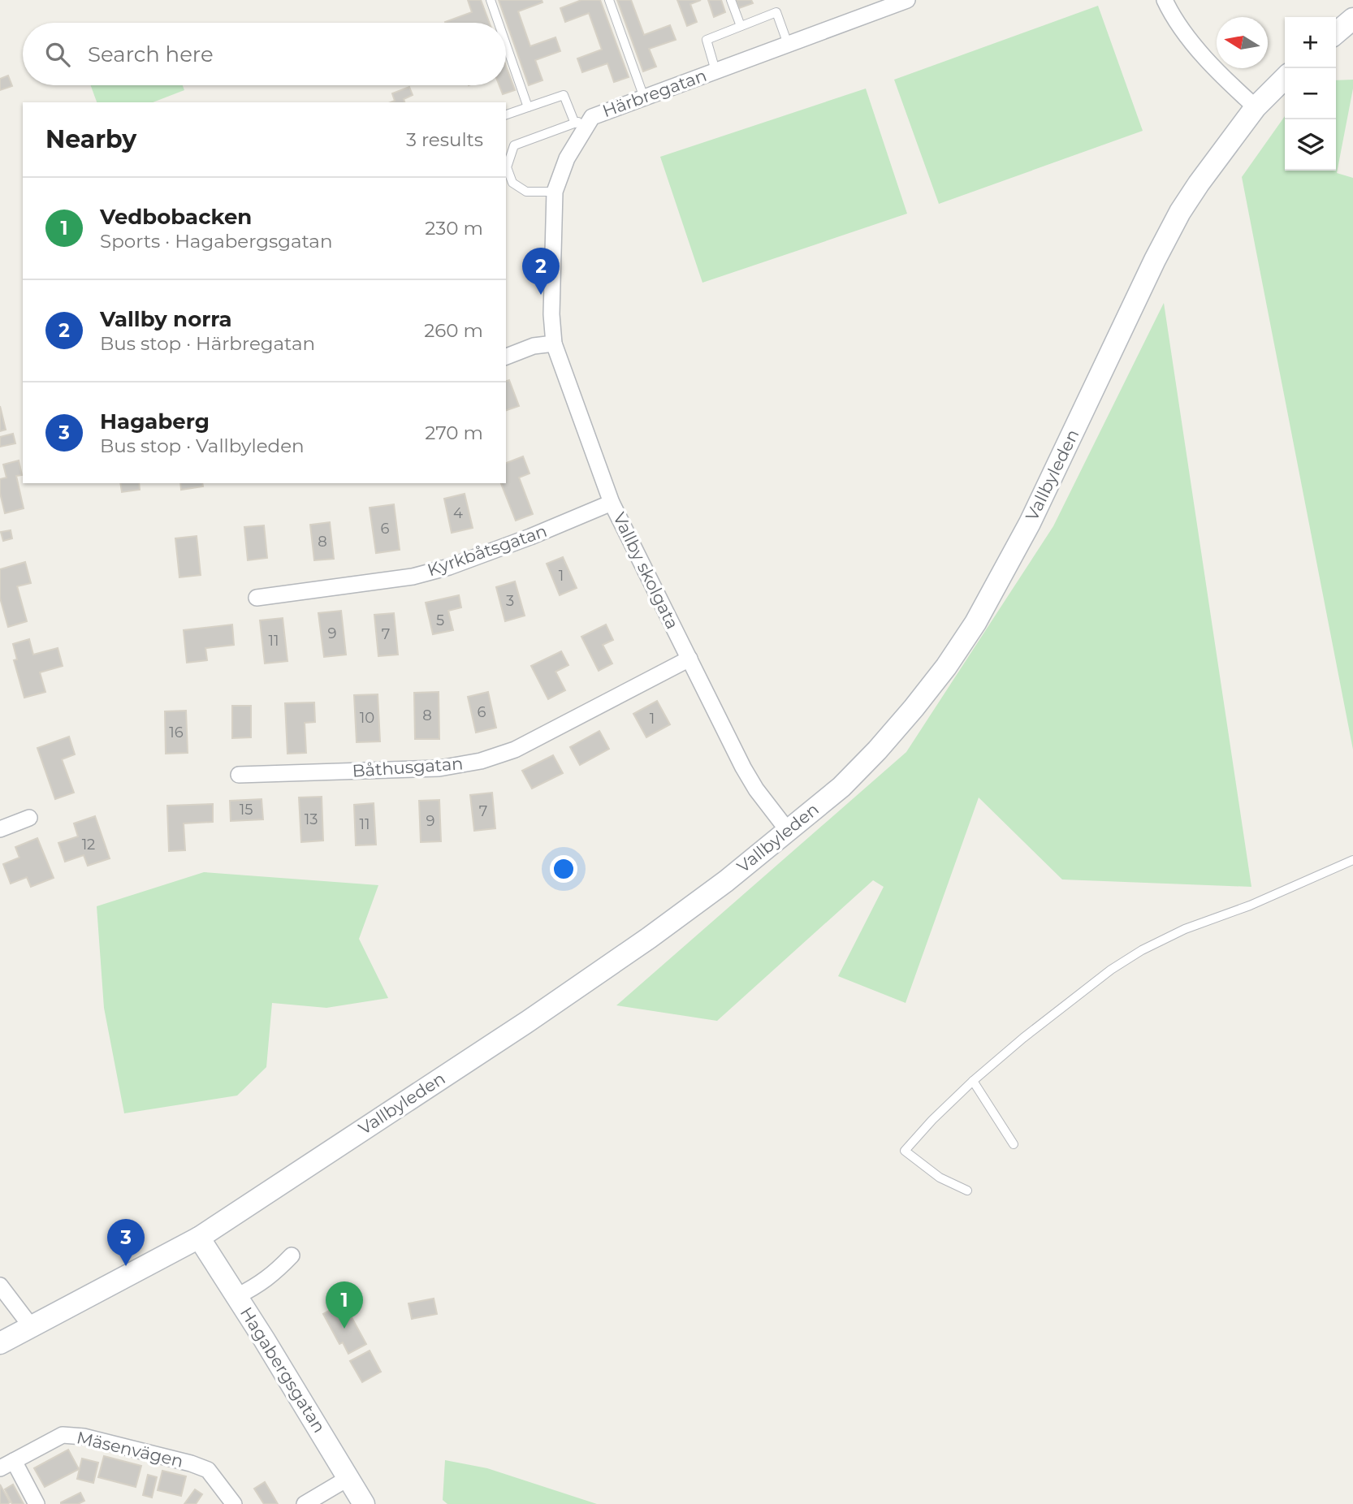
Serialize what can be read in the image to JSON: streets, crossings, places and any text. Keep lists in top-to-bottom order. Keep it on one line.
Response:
{"streets":{"main road":["Vallbyleden","Hagabergsgatan"],"street":["Härbregatan","Kyrkbåtsgatan","Vallby skolgata","Båthusgatan","Mäsenvägen"]},"crossings":[["Härbregatan","Vallby skolgata"],["Vallbyleden","Vallby skolgata"],["Vallbyleden","Hagabergsgatan"],["Kyrkbåtsgatan","Vallby skolgata"],["Vallby skolgata","Båthusgatan"]],"house_numbers":["4","6","8","1","3","5","9","7","11","6","8","10","1","16","15","7","13","9","11","12"],"north":"left","page":{"map_buttons":["+","−"],"search":"Search here","heading":["Nearby","3 results"],"list":[{"mark":"1","name":"Vedbobacken","note":"Sports · Hagabergsgatan","value":"230 m"},{"mark":"2","name":"Vallby norra","note":"Bus stop · Härbregatan","value":"260 m"},{"mark":"3","name":"Hagaberg","note":"Bus stop · Vallbyleden","value":"270 m"}],"pins":["2","3","1"]}}
